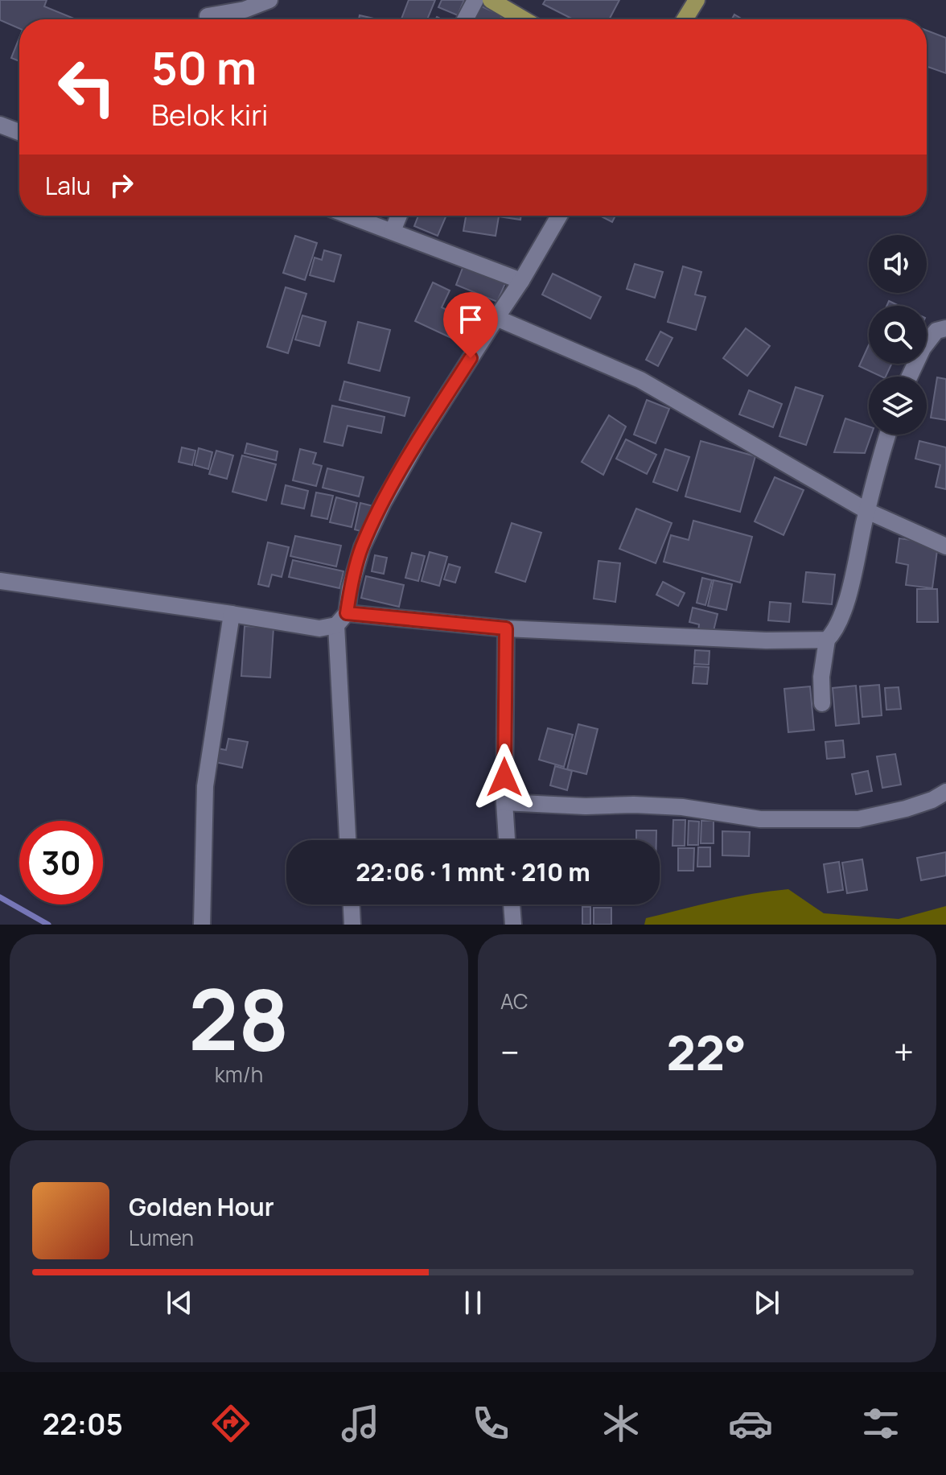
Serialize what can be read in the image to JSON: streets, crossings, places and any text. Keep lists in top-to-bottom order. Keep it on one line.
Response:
{"page":{"turn":["50 m","Belok kiri"],"then":"Lalu","limit":"30","trip":"22:06 · 1 mnt · 210 m","tile":[["28","km/h"],"AC"],"heat":["−","22°","+"],"song":["Golden Hour","Lumen"],"tabs":"22:05"}}
